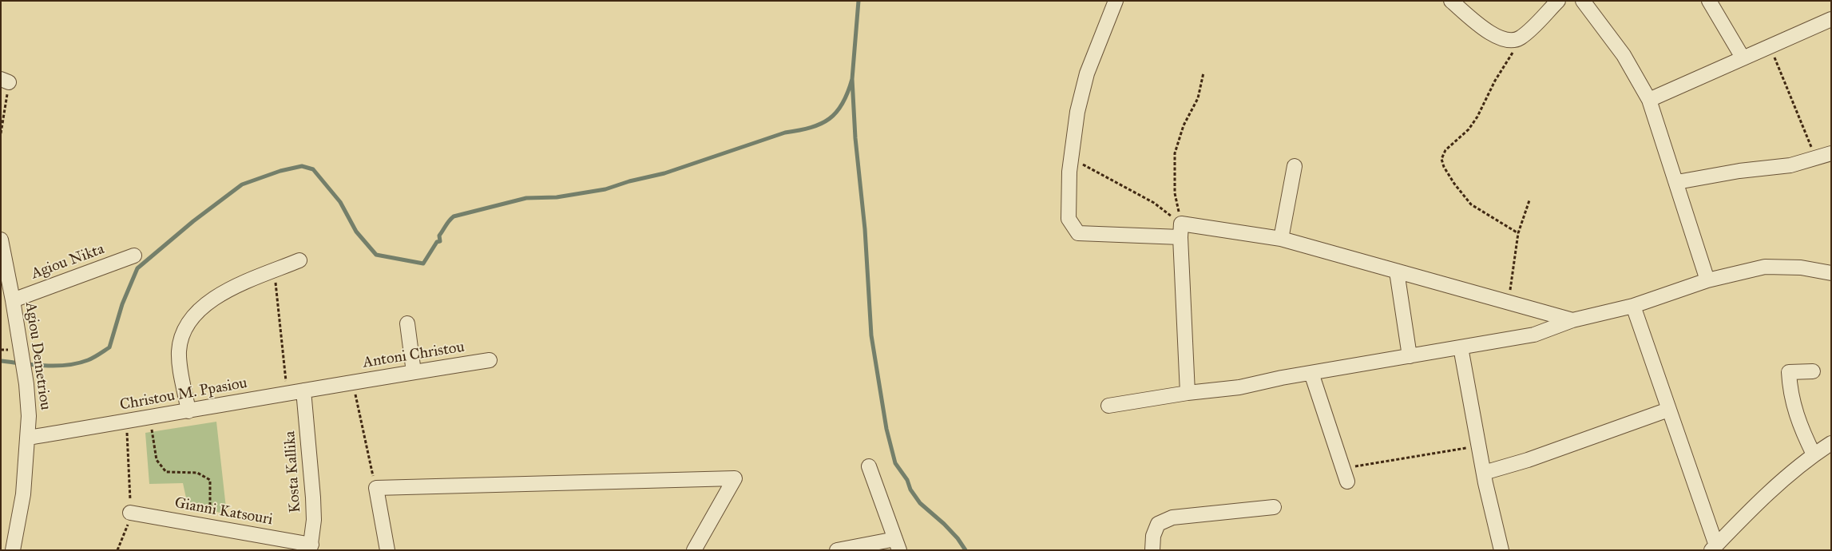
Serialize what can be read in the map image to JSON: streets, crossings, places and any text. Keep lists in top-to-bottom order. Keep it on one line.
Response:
{"streets":{"street":["Agiou Nikta","Antoni Christou","Agiou Demetriou","Christou M. Ppasiou","Kosta Kallika","Gianni Katsouri"]},"crossings":[["Agiou Nikta","Agiou Demetriou"],["Antoni Christou","Christou M. Ppasiou"],["Agiou Demetriou","Christou M. Ppasiou"],["Christou M. Ppasiou","Kosta Kallika"],["Kosta Kallika","Gianni Katsouri"]]}
